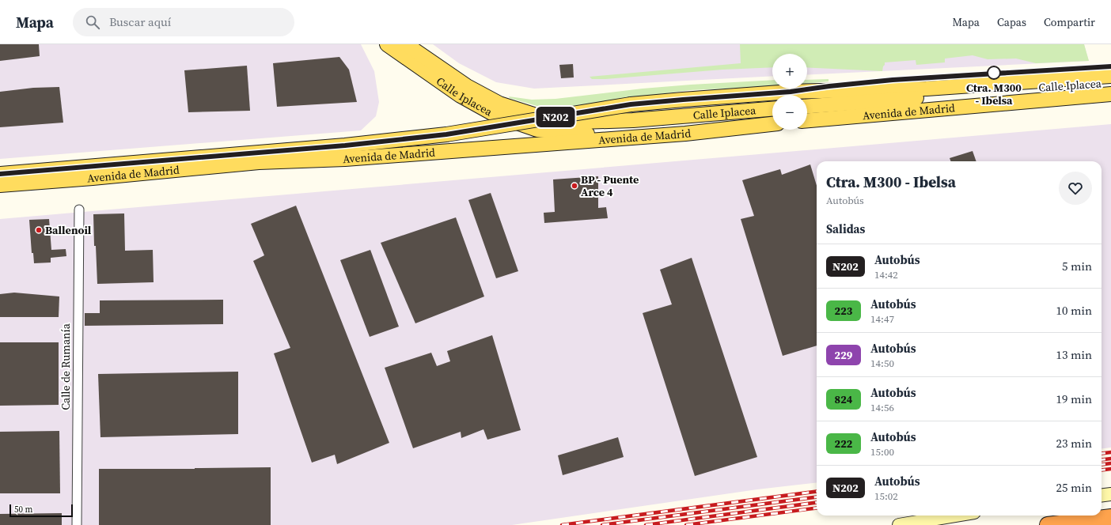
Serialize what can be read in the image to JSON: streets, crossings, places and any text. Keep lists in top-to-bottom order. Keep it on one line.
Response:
{"streets":{"main road":["Calle Iplacea","Avenida de Madrid"],"street":["Calle de Rumanía"]},"places":["Ctra. M300 - Ibelsa","BP - Puente Arce 4","Ballenoil"],"lines":["bus line N202"],"scale_bar":"50 m","page":{"header":"Mapa","search":"Buscar aquí","nav":["Mapa","Capas","Compartir"],"on_map":"N202","map_buttons":["+","−"],"heading":[["Ctra. M300 - Ibelsa","Autobús"],"Salidas"],"list":[{"mark":"N202","name":"Autobús","note":"14:42","value":"5 min"},{"mark":"223","name":"Autobús","note":"14:47","value":"10 min"},{"mark":"229","name":"Autobús","note":"14:50","value":"13 min"},{"mark":"824","name":"Autobús","note":"14:56","value":"19 min"},{"mark":"222","name":"Autobús","note":"15:00","value":"23 min"},{"mark":"N202","name":"Autobús","note":"15:02","value":"25 min"}],"scale":"50 m"}}
